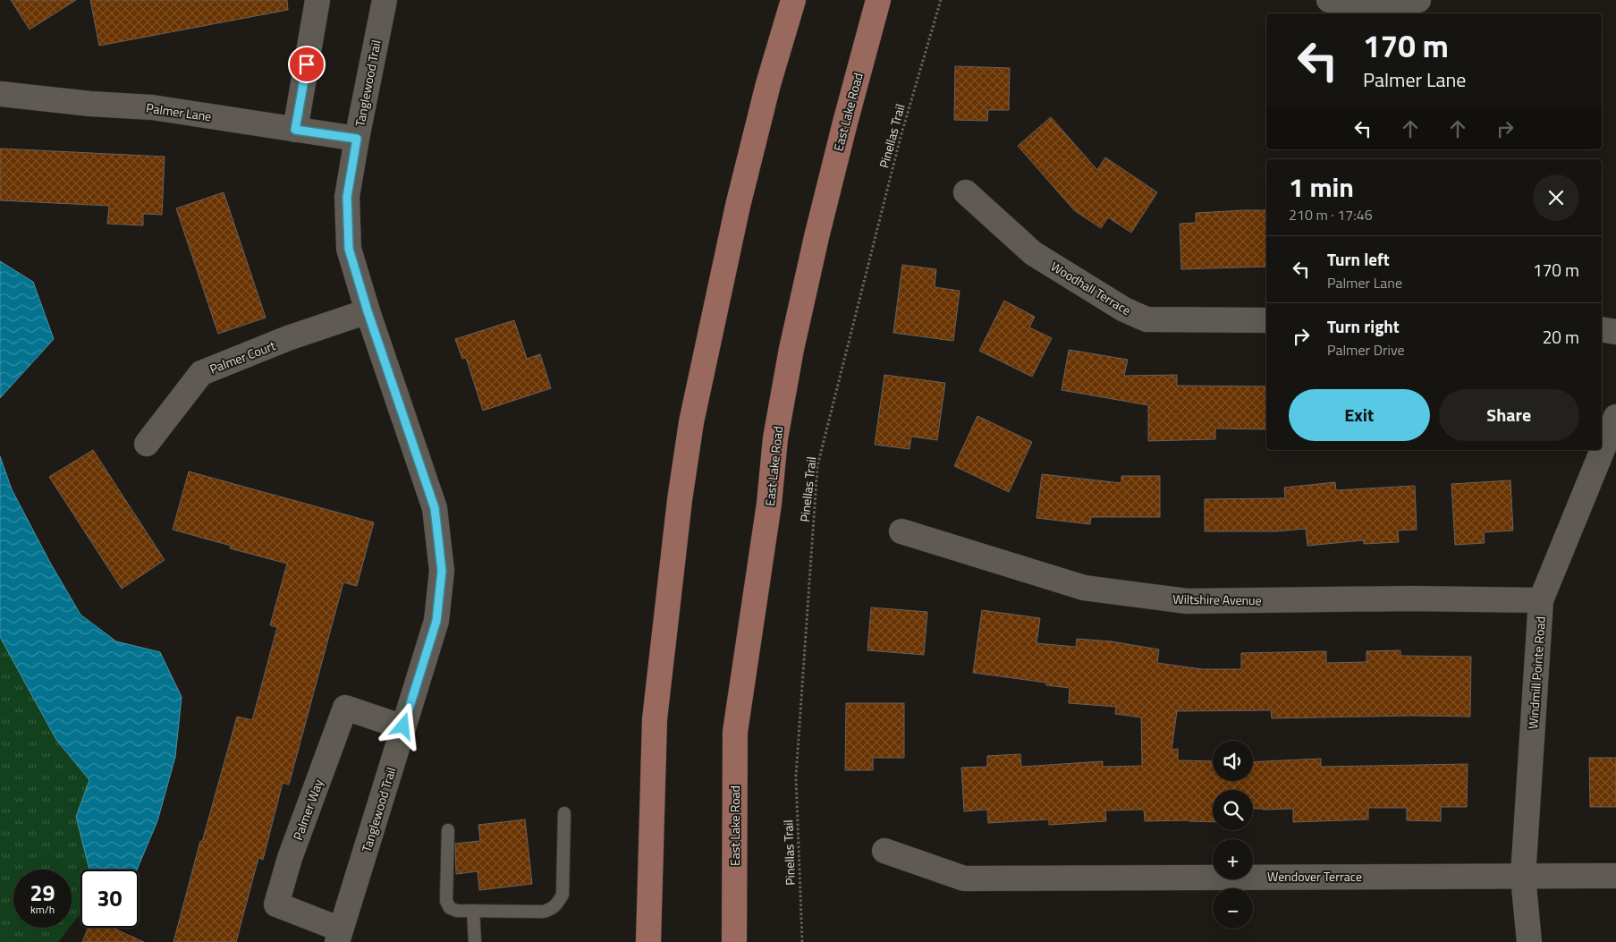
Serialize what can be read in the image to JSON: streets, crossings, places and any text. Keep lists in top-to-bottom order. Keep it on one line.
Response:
{"streets":{"main road":["East Lake Road"],"street":["Tanglewood Trail","Palmer Lane","Woodhall Terrace","Palmer Court","Wiltshire Avenue","Windmill Pointe Road","Palmer Way","Wendover Terrace"],"path":["Pinellas Trail"]},"crossings":[["Tanglewood Trail","Palmer Lane"],["Tanglewood Trail","Palmer Court"],["Tanglewood Trail","Palmer Way"],["Wiltshire Avenue","Windmill Pointe Road"],["Windmill Pointe Road","Wendover Terrace"]],"page":{"turn":["170 m","Palmer Lane"],"heading":["1 min","210 m · 17:46"],"list":[{"name":"Turn left","note":"Palmer Lane","value":"170 m"},{"name":"Turn right","note":"Palmer Drive","value":"20 m"}],"buttons":["Exit","Share"],"map_buttons":["+","−"],"speed":"29 km/h","limit":"30"}}
